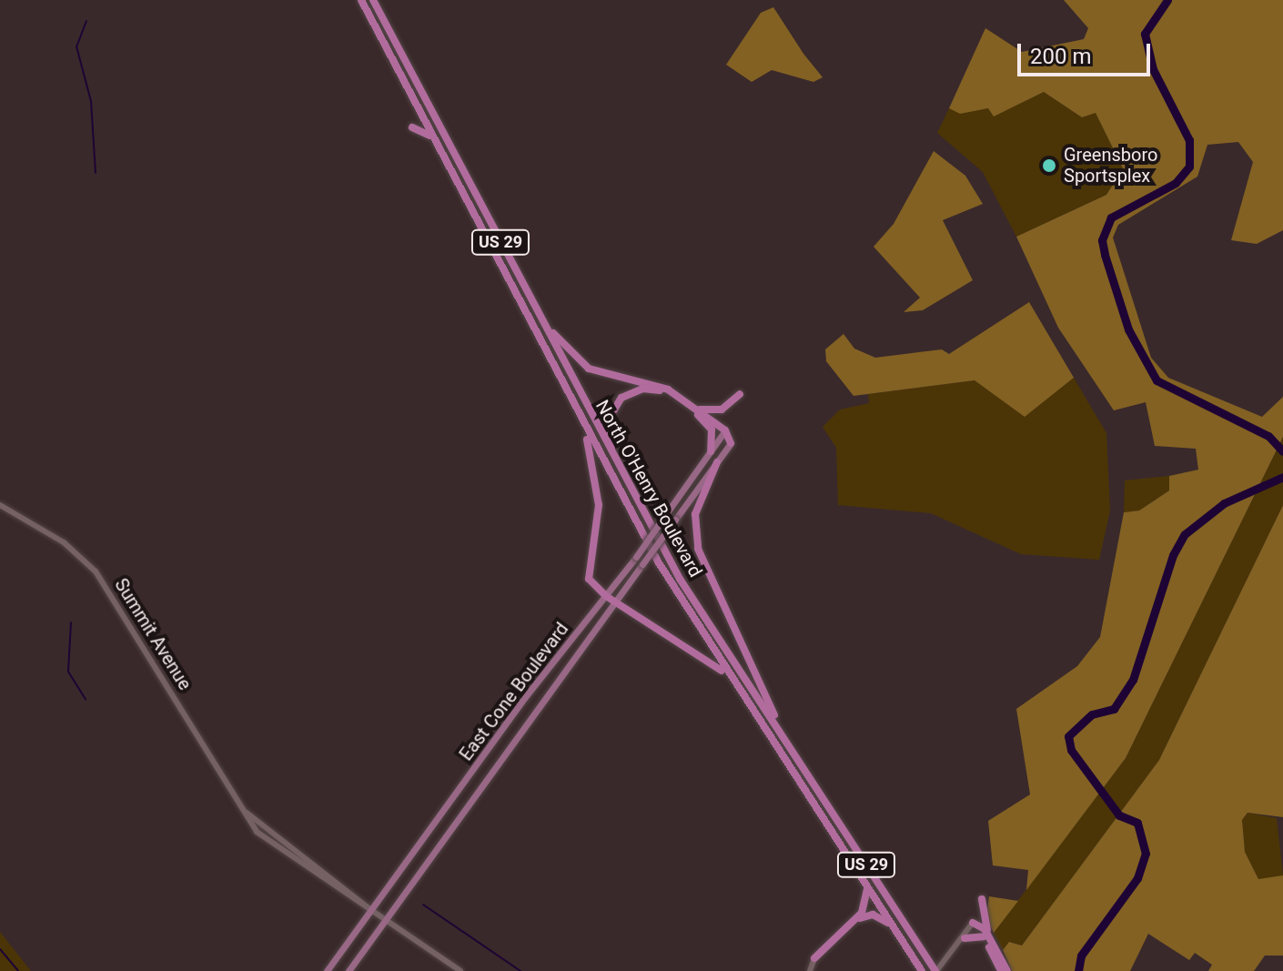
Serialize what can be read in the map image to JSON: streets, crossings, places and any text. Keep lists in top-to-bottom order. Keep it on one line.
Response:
{"streets":{"highway":["US 29","North O'Henry Boulevard"],"main road":["Summit Avenue","East Cone Boulevard"]},"crossings":[["Summit Avenue","East Cone Boulevard"]],"places":["Greensboro Sportsplex"],"scale_bar":"200 m"}
